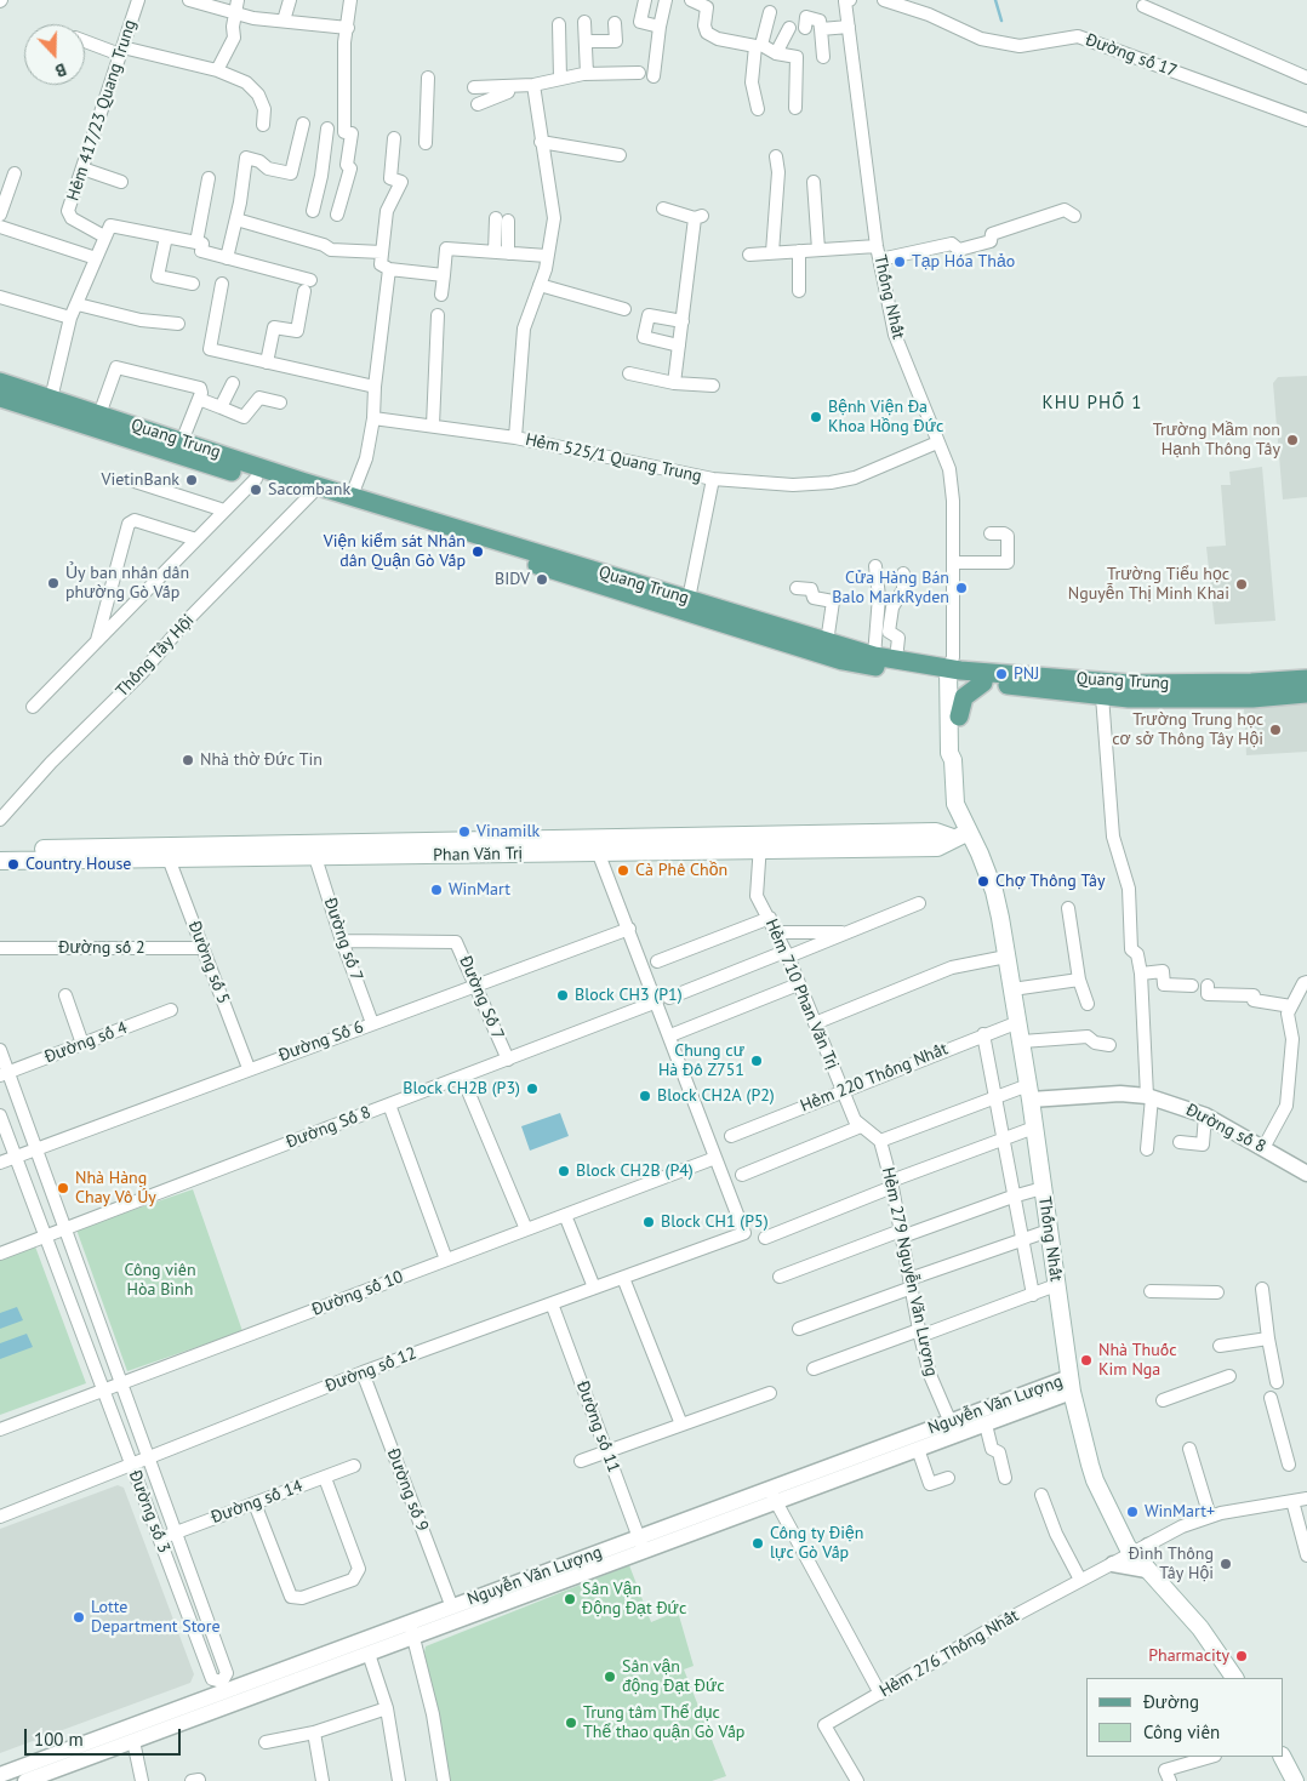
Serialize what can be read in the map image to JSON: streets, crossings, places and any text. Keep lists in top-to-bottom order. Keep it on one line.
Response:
{"streets":{"main road":["Thống Nhất","Quang Trung","Phan Văn Trị"],"street":["Đường số 17","Hẻm 417/23 Quang Trung","Hẻm 525/1 Quang Trung","Thông Tây Hội","Đường số 7","Đường số 2","Đường số 5","Hẻm 710 Phan Văn Trị","Đường Số 7","Đường Số 6","Đường số 4","Hẻm 220 Thống Nhất","Đường Số 8","Đường số 8","Hẻm 279 Nguyễn Văn Lượng","Đường số 10","Đường số 12","Nguyễn Văn Lượng","Đường số 11","Đường số 9","Đường số 14","Đường số 3","Hẻm 276 Thống Nhất"]},"crossings":[["Thống Nhất","Quang Trung"],["Thống Nhất","Hẻm 525/1 Quang Trung"],["Thống Nhất","Phan Văn Trị"],["Thống Nhất","Hẻm 220 Thống Nhất"],["Thống Nhất","Đường số 8"],["Thống Nhất","Nguyễn Văn Lượng"],["Thống Nhất","Hẻm 276 Thống Nhất"],["Quang Trung","Thông Tây Hội"],["Phan Văn Trị","Đường số 7"],["Phan Văn Trị","Đường số 5"],["Phan Văn Trị","Hẻm 710 Phan Văn Trị"],["Đường số 7","Đường Số 7"],["Đường số 7","Đường Số 6"],["Đường số 2","Đường số 5"],["Đường số 5","Đường Số 6"],["Hẻm 710 Phan Văn Trị","Hẻm 220 Thống Nhất"],["Hẻm 710 Phan Văn Trị","Đường Số 8"],["Hẻm 710 Phan Văn Trị","Hẻm 279 Nguyễn Văn Lượng"],["Đường Số 7","Đường Số 6"],["Đường Số 7","Đường Số 8"],["Đường Số 6","Đường số 3"],["Đường số 4","Đường số 3"],["Đường Số 8","Đường số 3"],["Hẻm 279 Nguyễn Văn Lượng","Nguyễn Văn Lượng"],["Đường số 10","Đường số 12"],["Đường số 10","Đường số 3"],["Đường số 12","Đường số 11"],["Đường số 12","Đường số 9"],["Đường số 12","Đường số 3"],["Nguyễn Văn Lượng","Đường số 11"],["Nguyễn Văn Lượng","Đường số 9"],["Nguyễn Văn Lượng","Đường số 3"],["Đường số 14","Đường số 3"]],"districts":["KHU PHỐ 1"],"parks":["Công viên Hòa Bình"],"places":["Tạp Hóa Thảo","Bệnh Viện Đa Khoa Hồng Đức","Trường Mầm non Hạnh Thông Tây","VietinBank","Sacombank","Viện kiểm sát Nhân dân Quận Gò Vấp","BIDV","Ủy ban nhân dân phường Gò Vấp","Trường Tiểu học Nguyễn Thị Minh Khai","Cửa Hàng Bán Balo MarkRyden","PNJ","Trường Trung học cơ sở Thông Tây Hội","Nhà thờ Đức Tin","Vinamilk","Country House","Cà Phê Chồn","Chợ Thông Tây","WinMart","Block CH3 (P1)","Chung cư Hà Đô Z751","Block CH2B (P3)","Block CH2A (P2)","Block CH2B (P4)","Nhà Hàng Chay Vô Úy","Block CH1 (P5)","Nhà Thuốc Kim Nga","WinMart+","Công ty Điện lực Gò Vấp","Đình Thông Tây Hội","Sân Vận Động Đạt Đức","Lotte Department Store","Pharmacity","Sân vận động Đạt Đức","Trung tâm Thể dục Thể thao quận Gò Vấp"],"legend":["Đường","Công viên"],"scale_bar":"100 m","north":"bottom"}
